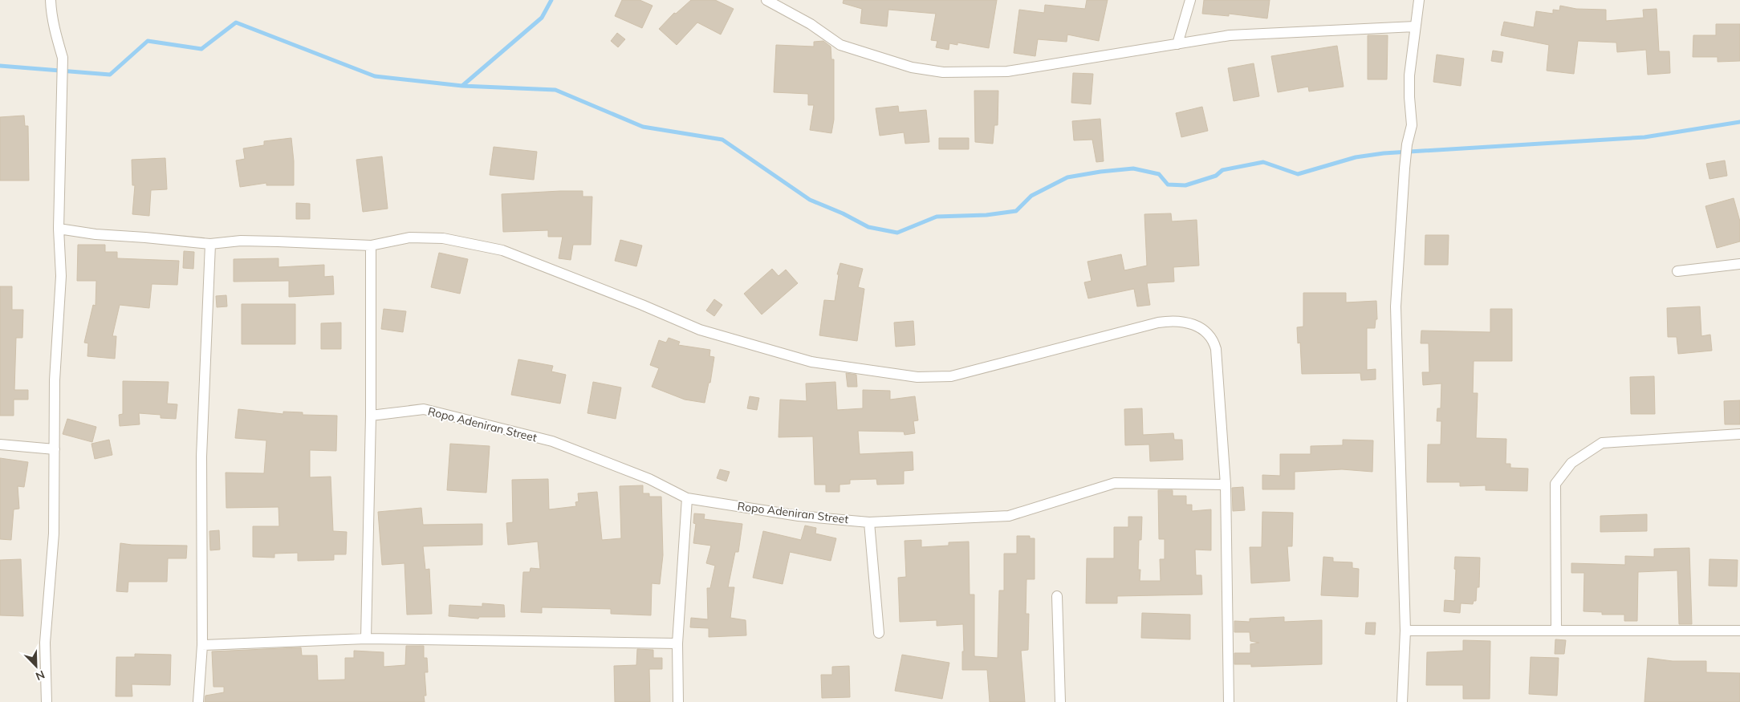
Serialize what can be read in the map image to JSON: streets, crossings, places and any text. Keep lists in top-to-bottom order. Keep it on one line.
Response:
{"streets":{"street":["Ropo Adeniran Street"]},"north":"bottom right"}
